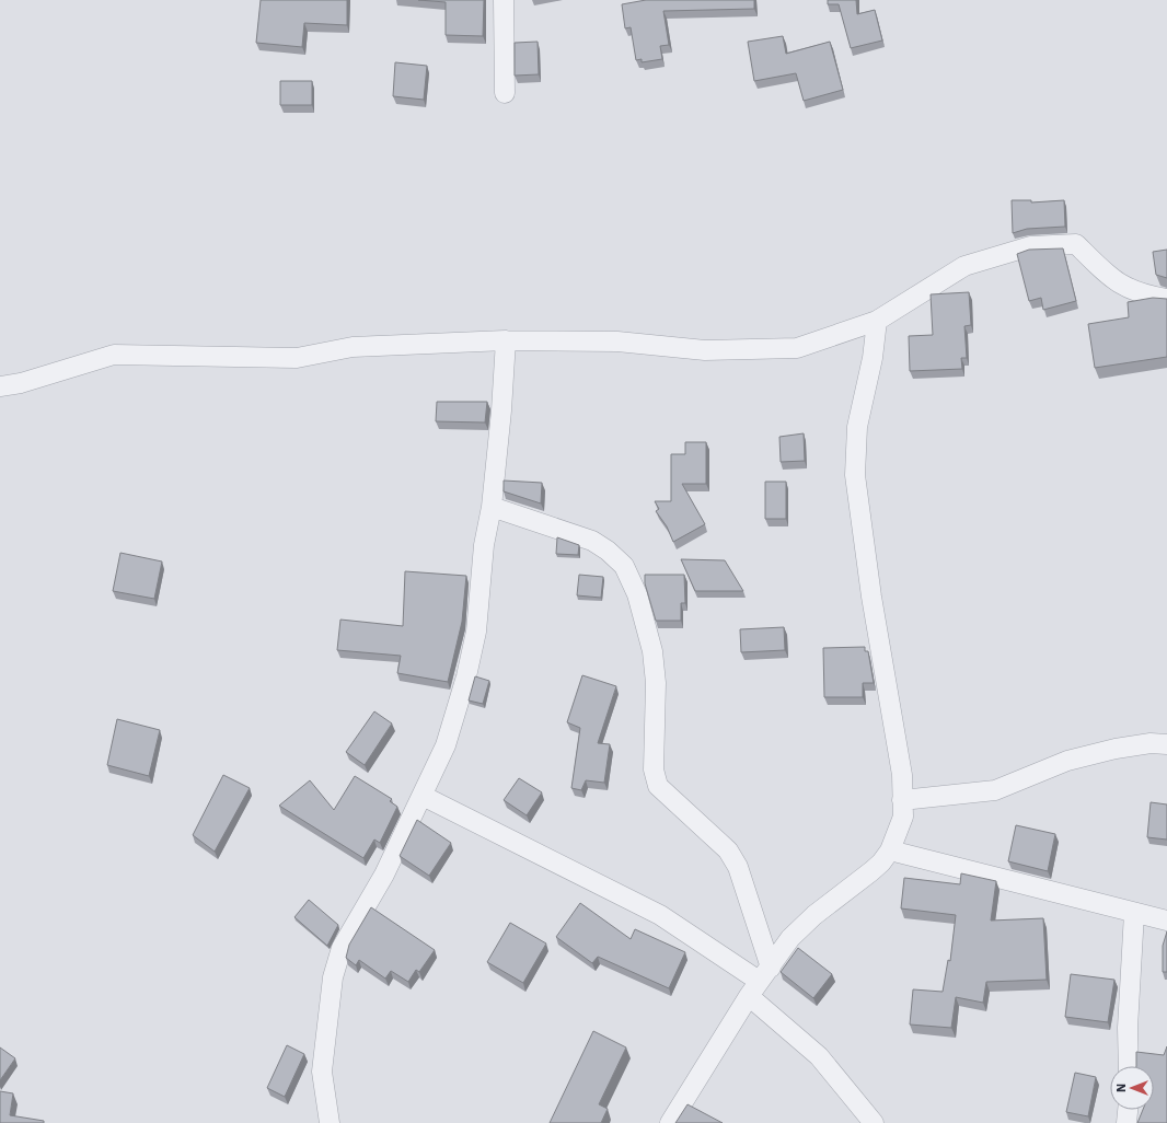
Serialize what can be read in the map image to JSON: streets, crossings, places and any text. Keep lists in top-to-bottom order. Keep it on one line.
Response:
{"north":"left"}
